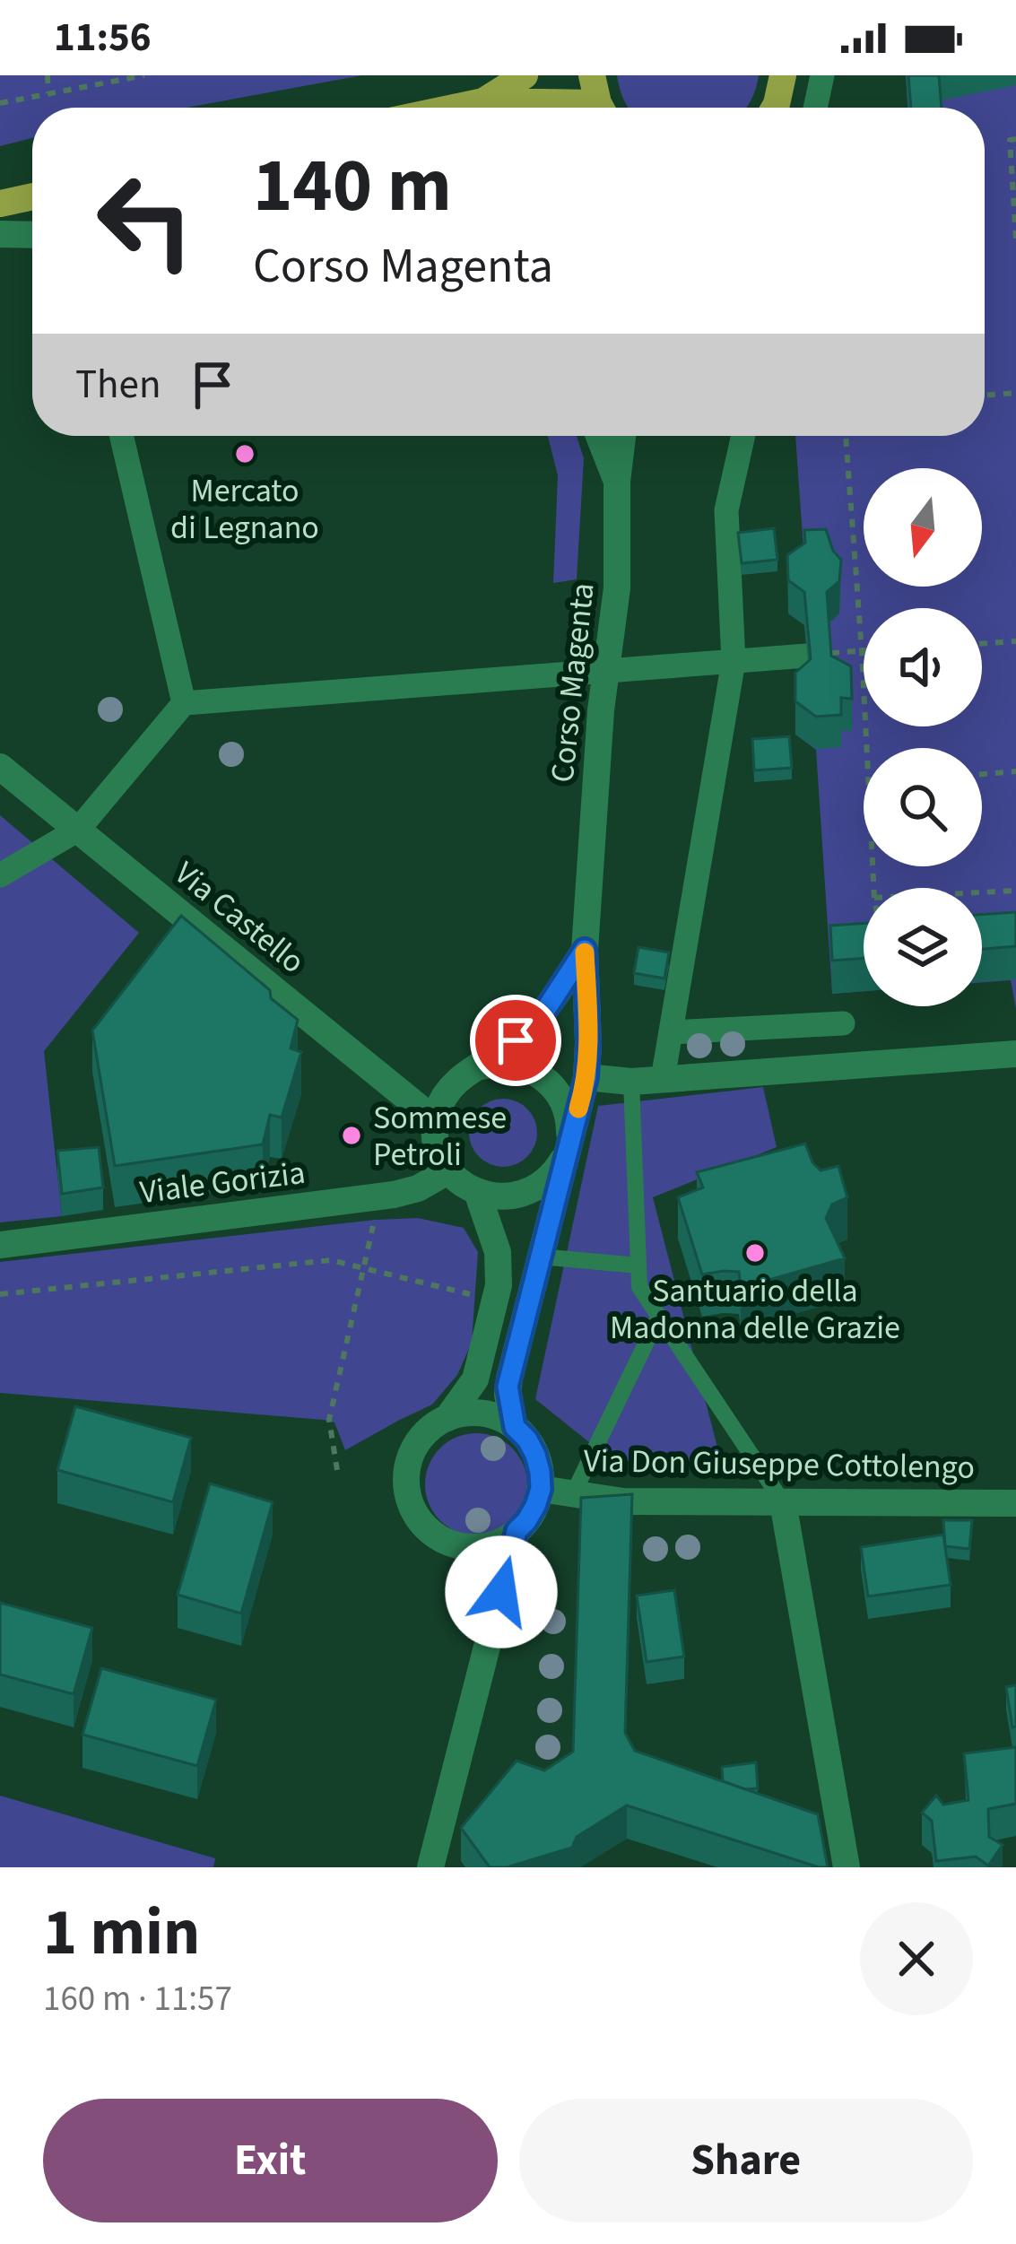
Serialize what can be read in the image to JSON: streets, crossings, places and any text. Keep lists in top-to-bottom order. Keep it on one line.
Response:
{"streets":{"street":["Corso Magenta","Via Castello","Viale Gorizia","Via Don Giuseppe Cottolengo"]},"crossings":[["Corso Magenta","Via Castello"],["Corso Magenta","Viale Gorizia"],["Corso Magenta","Via Don Giuseppe Cottolengo"],["Via Castello","Viale Gorizia"]],"places":["Mercato di Legnano","Sommese Petroli","Santuario della Madonna delle Grazie"],"north":"bottom","page":{"status":"11:56","turn":["140 m","Corso Magenta"],"then":"Then","heading":["1 min","160 m · 11:57"],"buttons":["Exit","Share"]}}
